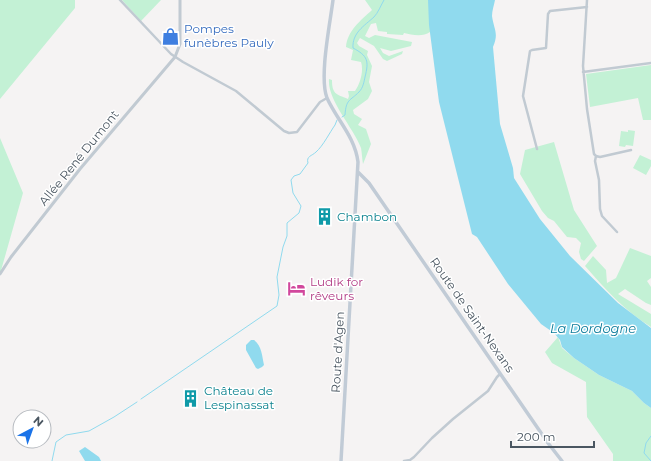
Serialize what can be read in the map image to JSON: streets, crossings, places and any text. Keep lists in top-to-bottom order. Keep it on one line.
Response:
{"streets":{"main road":["Route de Saint-Nexans","Route d'Agen"],"street":["Allée René Dumont"]},"crossings":[["Route de Saint-Nexans","Route d'Agen"]],"water":["La Dordogne"],"places":{"shop":["Pompes funèbres Pauly"],"building":["Chambon","Château de Lespinassat"],"hotel":["Ludik for rêveurs"]},"scale_bar":"200 m","north":"top right"}
